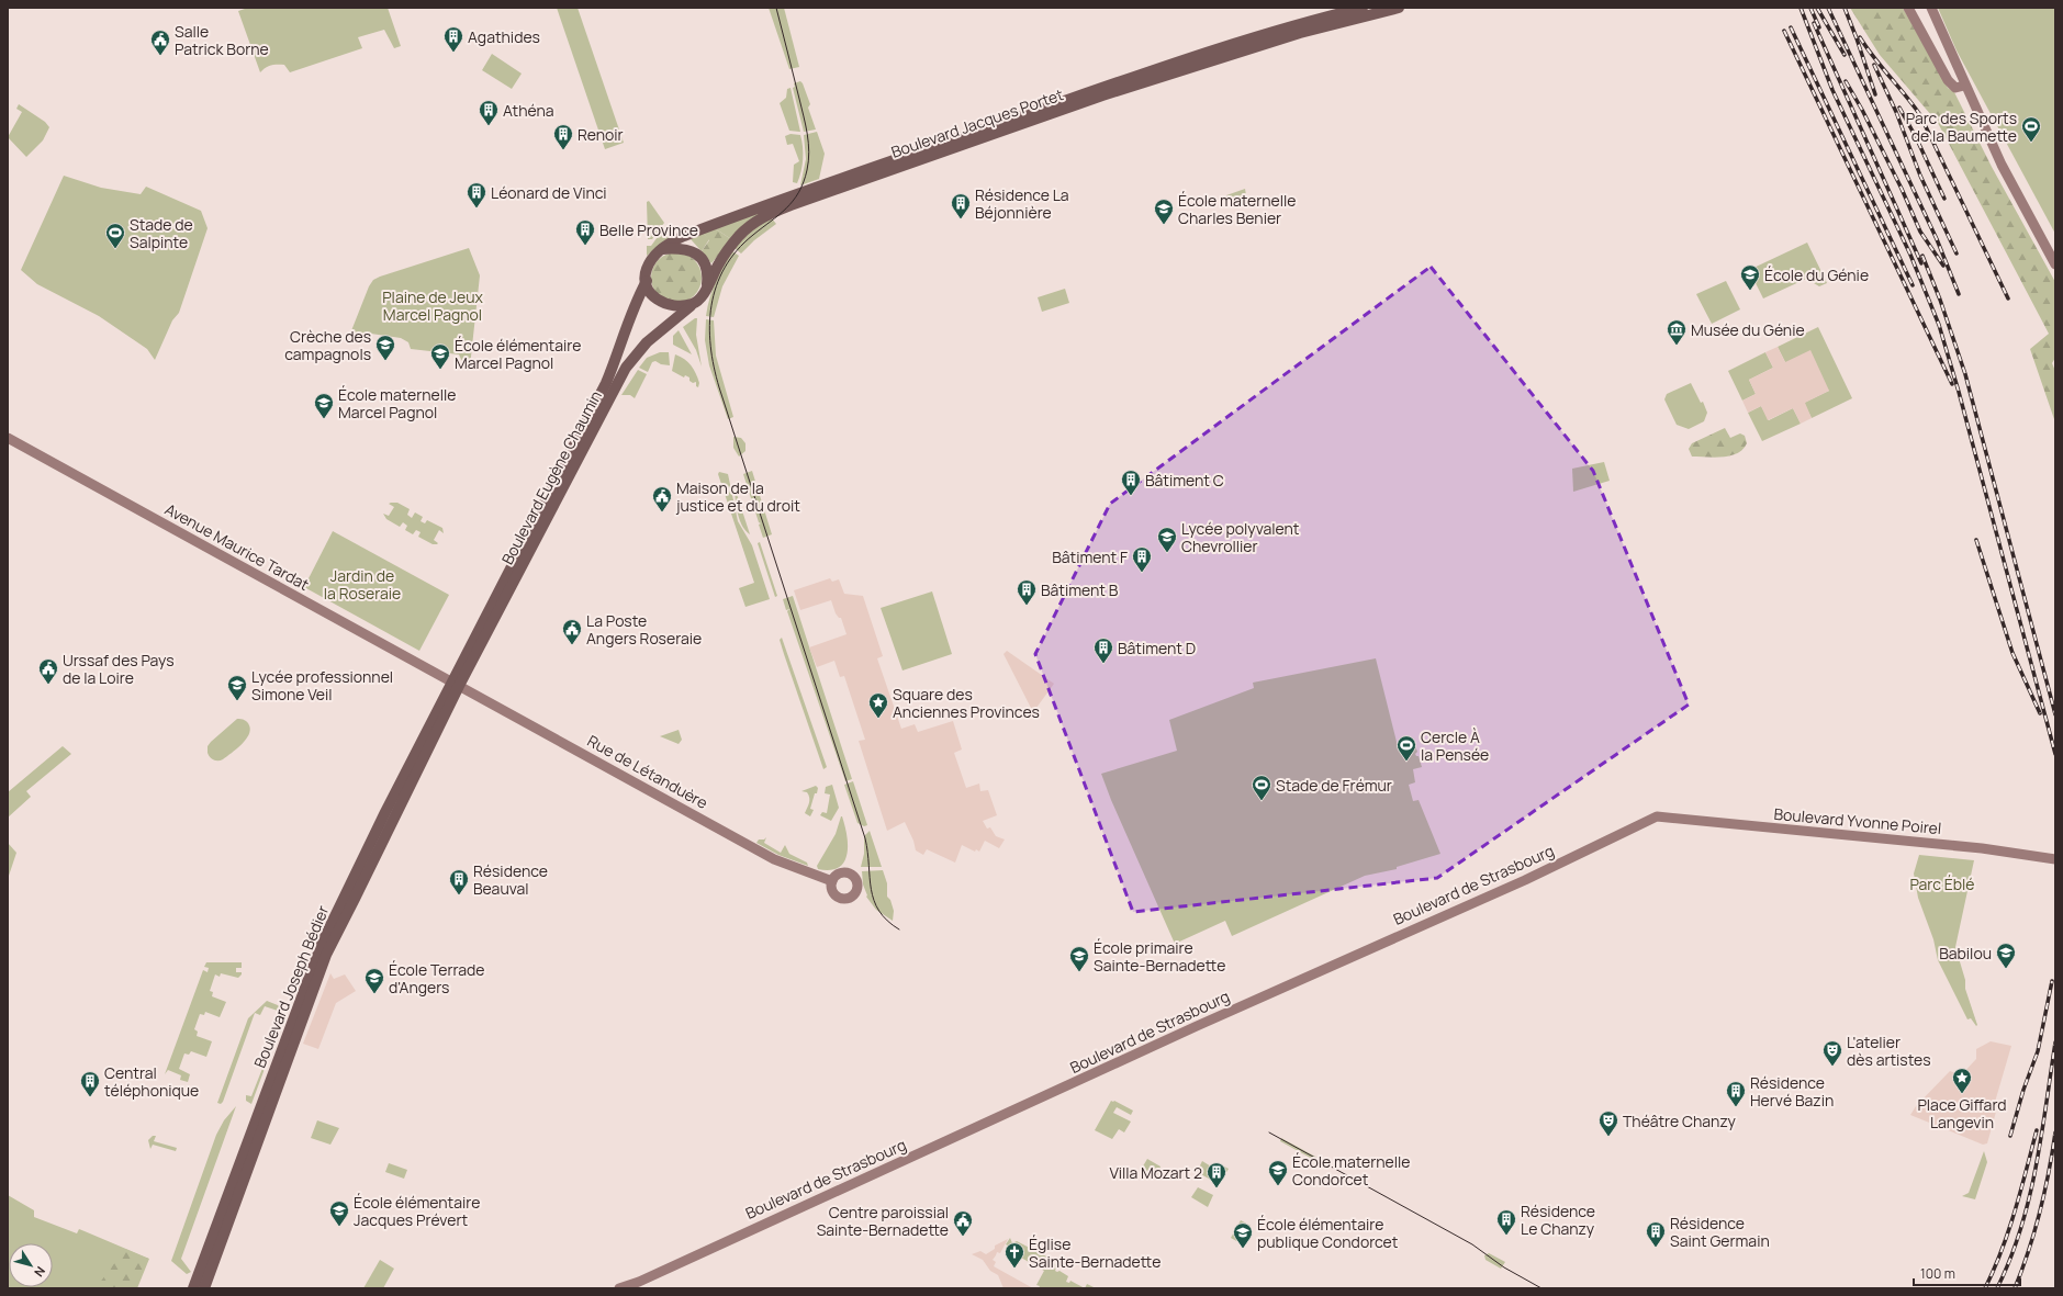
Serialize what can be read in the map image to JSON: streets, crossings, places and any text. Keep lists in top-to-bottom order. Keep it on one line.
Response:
{"streets":{"main road":["Boulevard Jacques Portet","Boulevard Eugène Chaumin","Boulevard Joseph Bédier"],"street":["Avenue Maurice Tardat","Rue de Létanduère","Boulevard Yvonne Poirel","Boulevard de Strasbourg"]},"crossings":[["Boulevard Jacques Portet","Boulevard Eugène Chaumin"],["Boulevard Eugène Chaumin","Avenue Maurice Tardat"],["Boulevard Eugène Chaumin","Rue de Létanduère"],["Boulevard Eugène Chaumin","Boulevard Joseph Bédier"],["Avenue Maurice Tardat","Rue de Létanduère"],["Avenue Maurice Tardat","Boulevard Joseph Bédier"],["Rue de Létanduère","Boulevard Joseph Bédier"],["Boulevard Yvonne Poirel","Boulevard de Strasbourg"]],"parks":["Plaine de Jeux Marcel Pagnol","Jardin de la Roseraie","Parc Éblé"],"places":{"building":["Agathides","Athéna","Renoir","Léonard de Vinci","Résidence La Béjonnière","Belle Province","Bâtiment C","Bâtiment F","Bâtiment B","Bâtiment D","Résidence Beauval","Central téléphonique","Résidence Hervé Bazin","Villa Mozart 2","Résidence Le Chanzy","Résidence Saint Germain"],"public building":["Salle Patrick Borne","Maison de la justice et du droit","La Poste Angers Roseraie","Urssaf des Pays de la Loire","Centre paroissial Sainte-Bernadette"],"sports":["Parc des Sports de la Baumette","Stade de Salpinte","Cercle À la Pensée","Stade de Frémur"],"school or university":["École maternelle Charles Benier","École du Génie","Crèche des campagnols","École élémentaire Marcel Pagnol","École maternelle Marcel Pagnol","Lycée polyvalent Chevrollier","Lycée professionnel Simone Veil","Babilou","École primaire Sainte-Bernadette","École Terrade d'Angers","École maternelle Condorcet","École élémentaire Jacques Prévert","École élémentaire publique Condorcet"],"museum":["Musée du Génie"],"place":["Square des Anciennes Provinces","Place Giffard Langevin"],"theatre":["L'atelier dès artistes","Théâtre Chanzy"],"church":["Église Sainte-Bernadette"]},"scale_bar":"100 m","north":"bottom right"}
